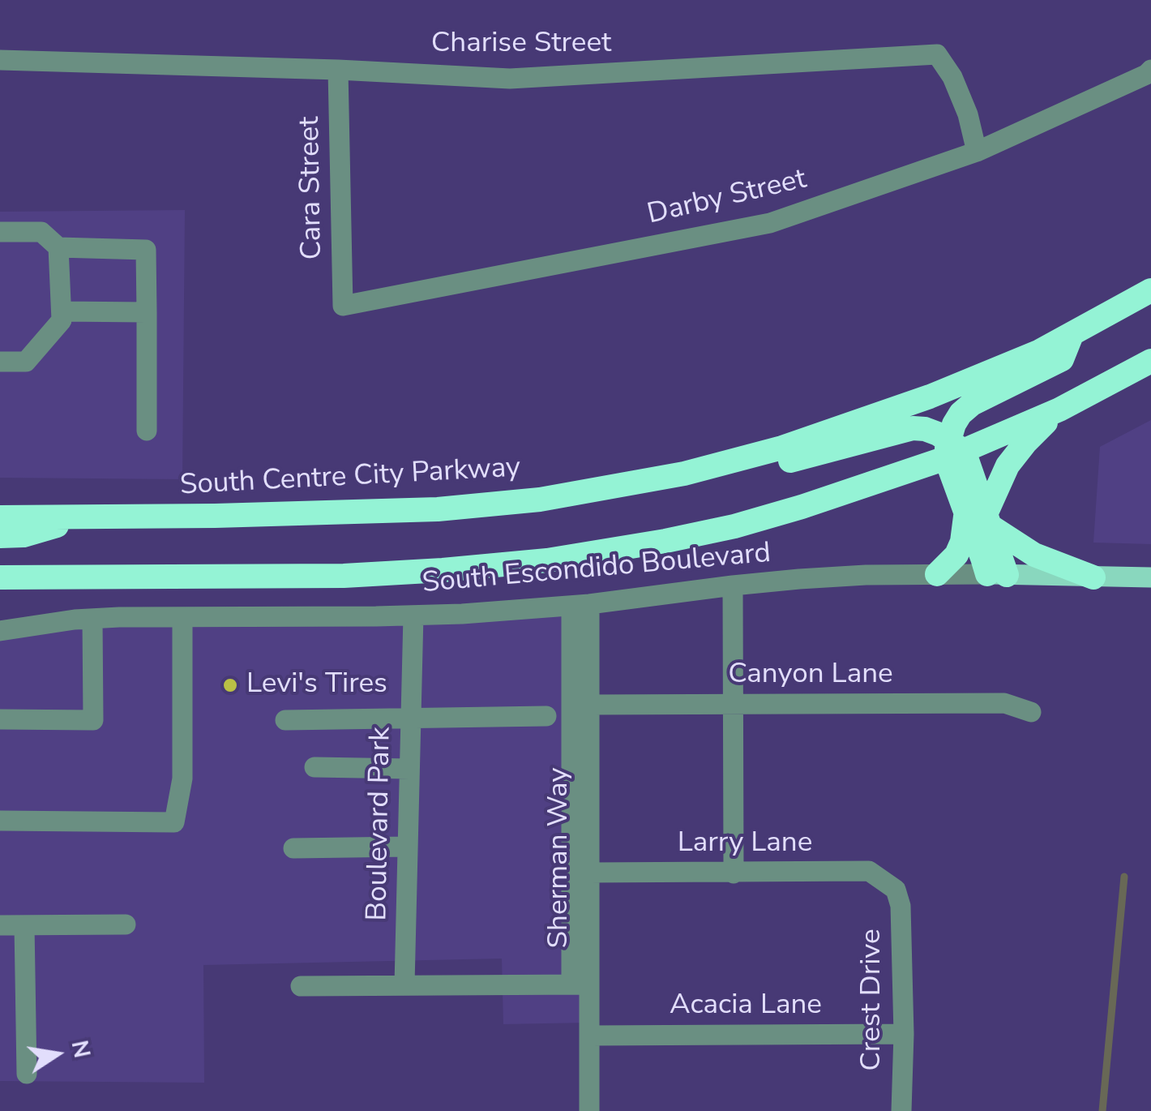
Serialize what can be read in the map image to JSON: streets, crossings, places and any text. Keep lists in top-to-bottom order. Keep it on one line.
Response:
{"streets":{"highway":["South Centre City Parkway"],"main road":["South Escondido Boulevard"],"street":["Charise Street","Cara Street","Darby Street","Canyon Lane","Boulevard Park","Larry Lane","Sherman Way","Crest Drive","Acacia Lane"]},"crossings":[["Charise Street","Cara Street"],["Charise Street","Darby Street"],["Cara Street","Darby Street"],["South Escondido Boulevard","Boulevard Park"],["South Escondido Boulevard","Sherman Way"],["Canyon Lane","Sherman Way"],["Larry Lane","Sherman Way"],["Larry Lane","Crest Drive"],["Sherman Way","Acacia Lane"],["Crest Drive","Acacia Lane"]],"places":["Levi's Tires"],"north":"right"}
